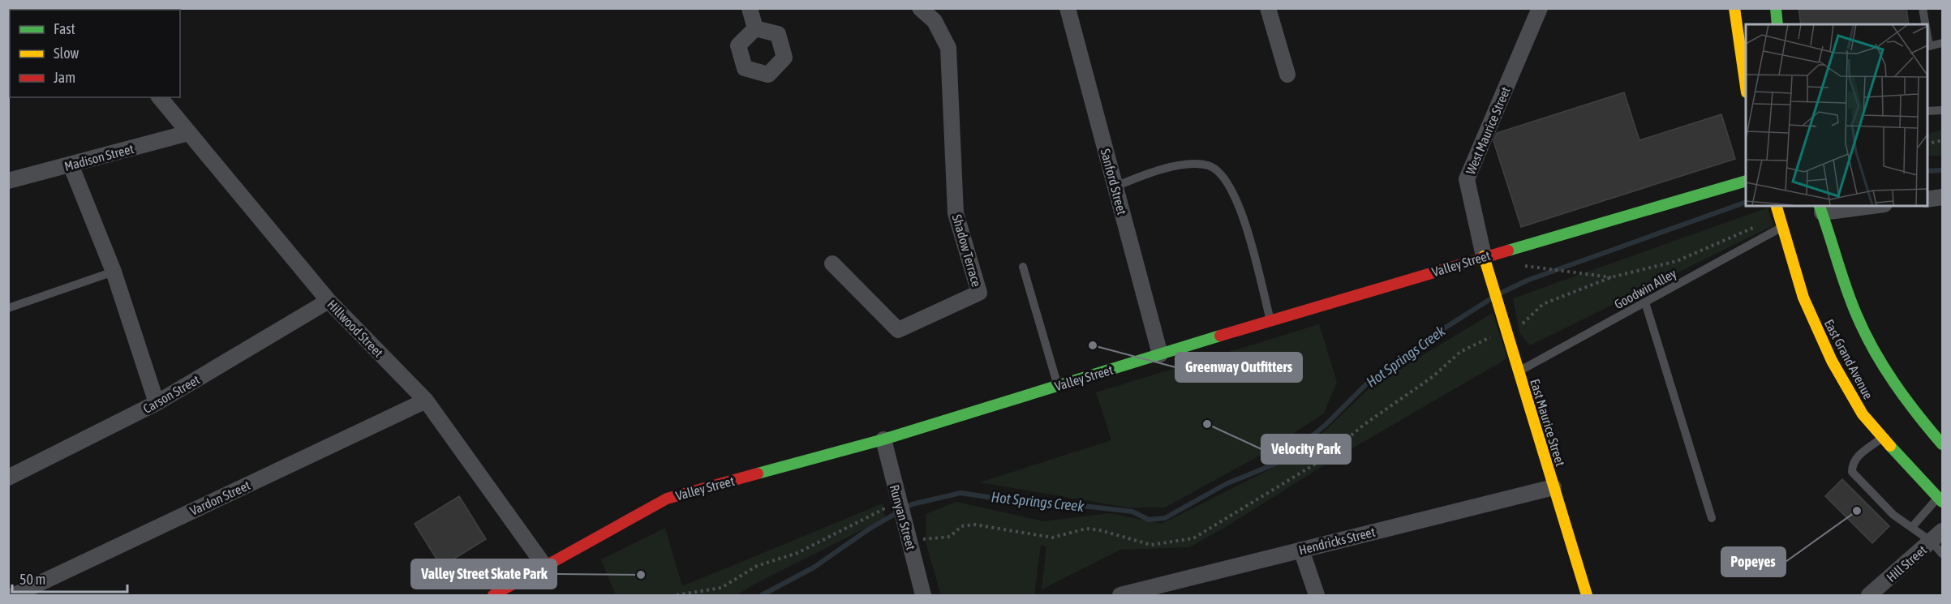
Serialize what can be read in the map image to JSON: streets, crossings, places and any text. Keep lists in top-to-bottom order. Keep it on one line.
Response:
{"streets":{"street":["West Maurice Street","Madison Street","Sanford Street","Shadow Terrace","Valley Street","Hillwood Street","East Grand Avenue","Carson Street","East Maurice Street","Vardon Street","Runyan Street","Hendricks Street","Hill Street"],"lane":["Goodwin Alley"]},"crossings":[["West Maurice Street","Valley Street"],["West Maurice Street","East Maurice Street"],["Madison Street","Hillwood Street"],["Sanford Street","Valley Street"],["Valley Street","Hillwood Street"],["Valley Street","East Maurice Street"],["Valley Street","Runyan Street"],["Goodwin Alley","East Grand Avenue"],["Goodwin Alley","East Maurice Street"],["Hillwood Street","Carson Street"],["Hillwood Street","Vardon Street"],["East Maurice Street","Hendricks Street"]],"water":["Hot Springs Creek"],"places":["Greenway Outfitters","Velocity Park","Popeyes","Valley Street Skate Park"],"legend":["Fast","Slow","Jam"],"scale_bar":"50 m"}
